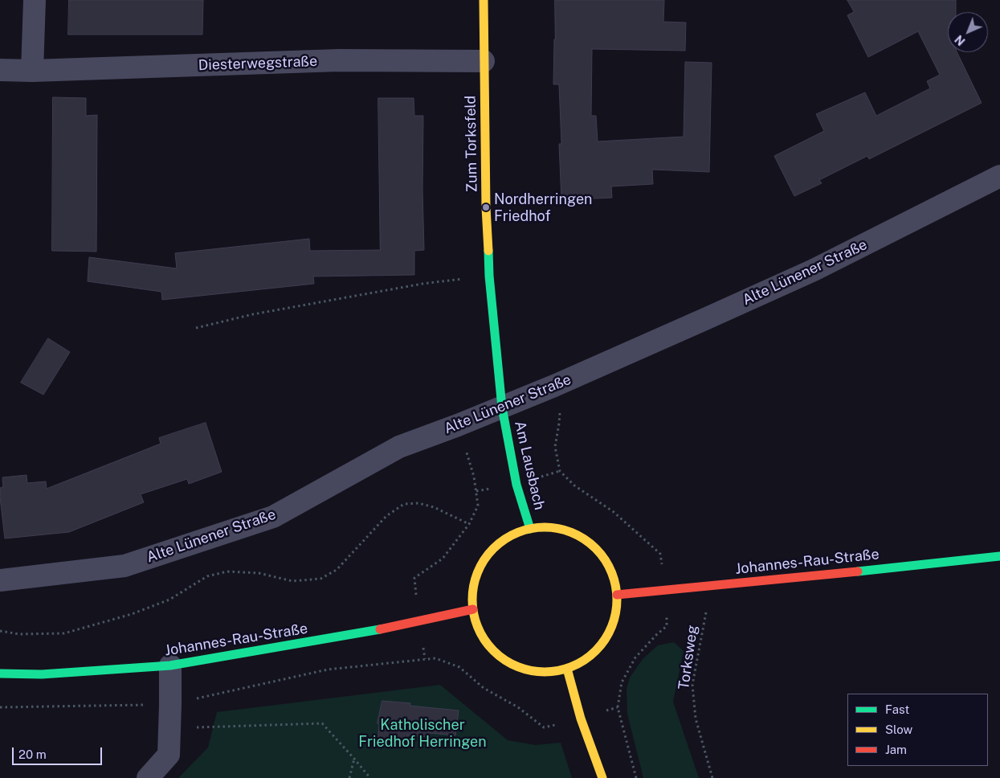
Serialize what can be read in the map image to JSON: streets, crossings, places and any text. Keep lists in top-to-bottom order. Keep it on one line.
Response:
{"streets":{"main road":["Zum Torksfeld","Am Lausbach","Johannes-Rau-Straße"],"street":["Diesterwegstraße","Alte Lünener Straße"],"path":["Torksweg"]},"crossings":[["Diesterwegstraße","Zum Torksfeld"],["Zum Torksfeld","Alte Lünener Straße"],["Zum Torksfeld","Am Lausbach"],["Alte Lünener Straße","Am Lausbach"],["Johannes-Rau-Straße","Torksweg"]],"parks":["Katholischer Friedhof Herringen"],"places":["Nordherringen Friedhof"],"legend":["Fast","Slow","Jam"],"scale_bar":"20 m","north":"bottom left"}
